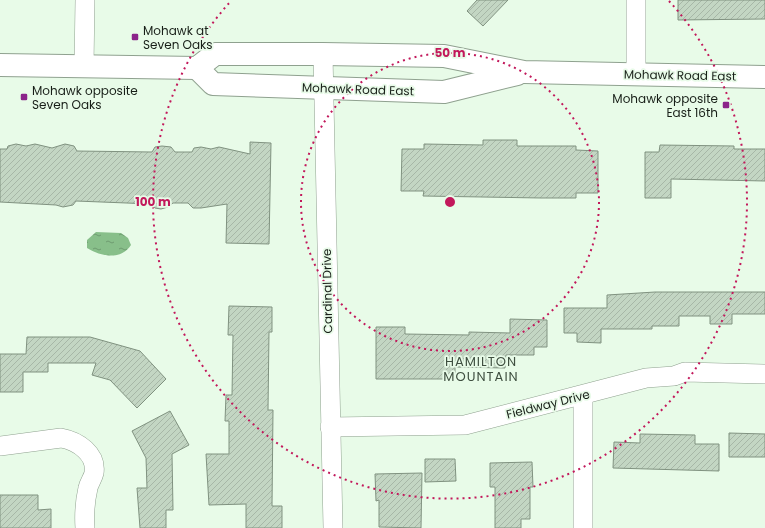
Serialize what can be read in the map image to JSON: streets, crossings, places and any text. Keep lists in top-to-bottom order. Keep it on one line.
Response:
{"streets":{"main road":["Mohawk Road East"],"street":["Cardinal Drive","Fieldway Drive"]},"crossings":[["Mohawk Road East","Cardinal Drive"],["Cardinal Drive","Fieldway Drive"]],"districts":["HAMILTON MOUNTAIN"],"places":{"transit":["Mohawk at Seven Oaks","Mohawk opposite Seven Oaks","Mohawk opposite East 16th"]},"rings":["50 m","100 m"]}
